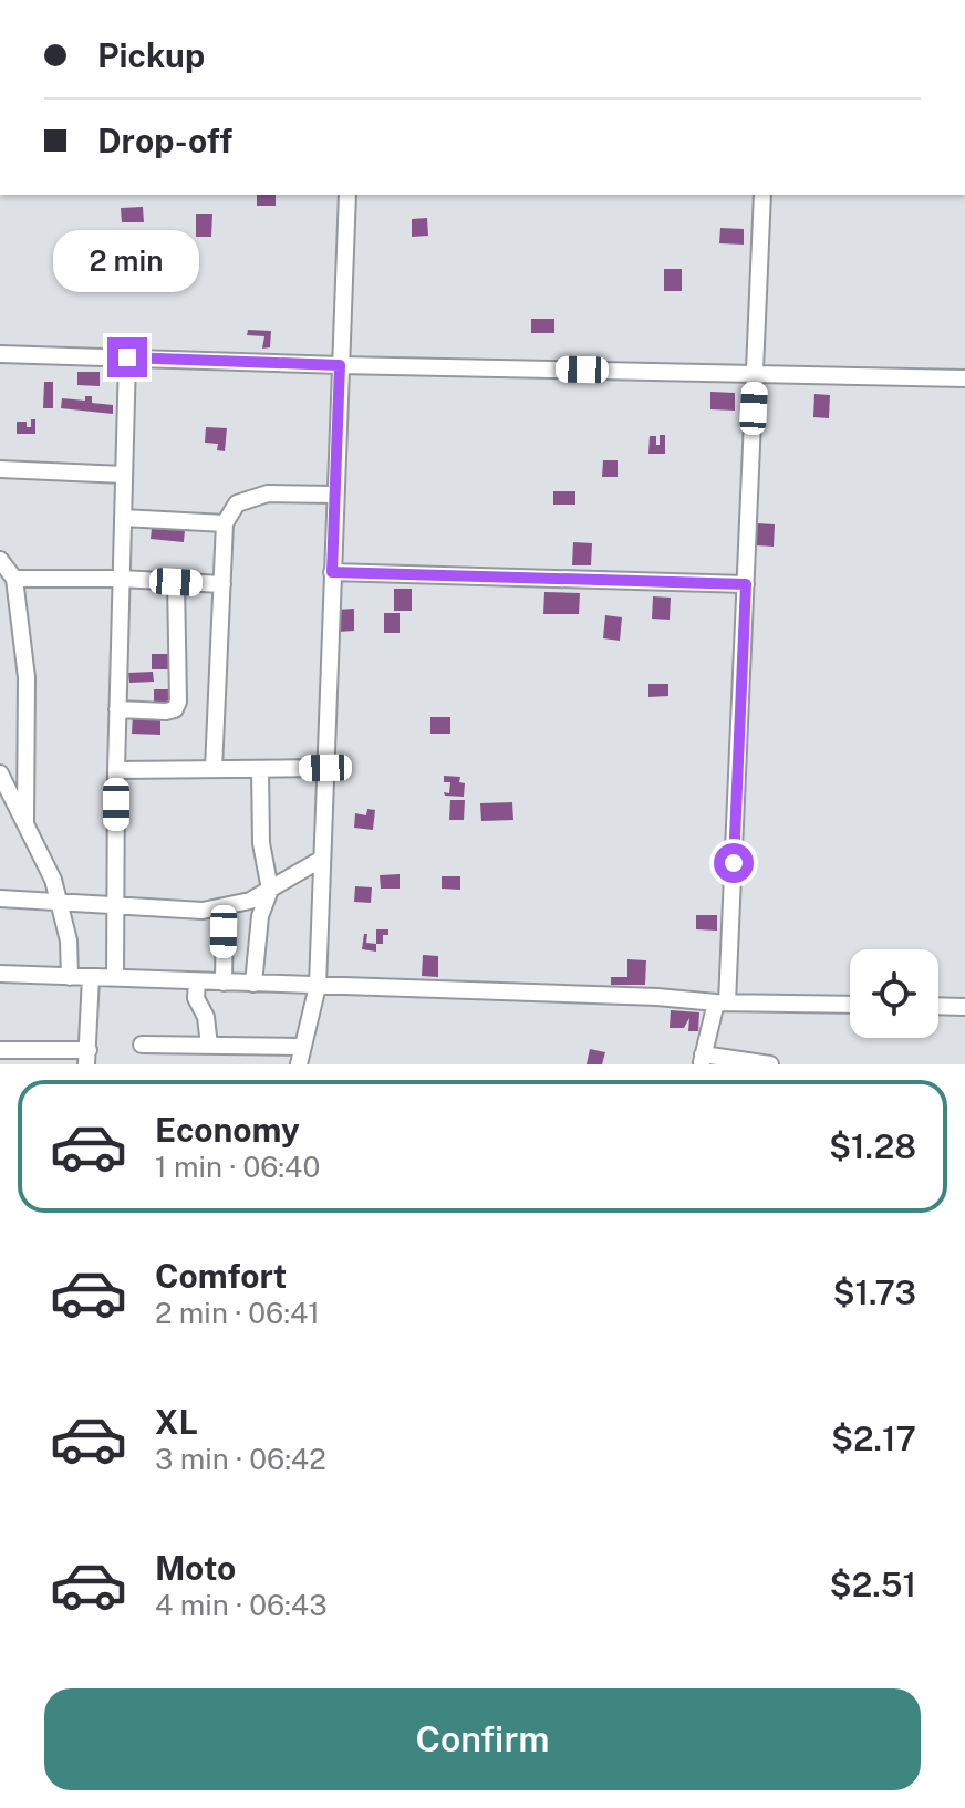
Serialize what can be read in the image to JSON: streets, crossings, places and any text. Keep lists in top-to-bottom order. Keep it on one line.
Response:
{"page":{"banner":["Pickup","Drop-off"],"bubble":"2 min","list":[{"name":"Economy","note":"1 min · 06:40","value":"$1.28"},{"name":"Comfort","note":"2 min · 06:41","value":"$1.73"},{"name":"XL","note":"3 min · 06:42","value":"$2.17"},{"name":"Moto","note":"4 min · 06:43","value":"$2.51"}],"buttons":"Confirm"}}
